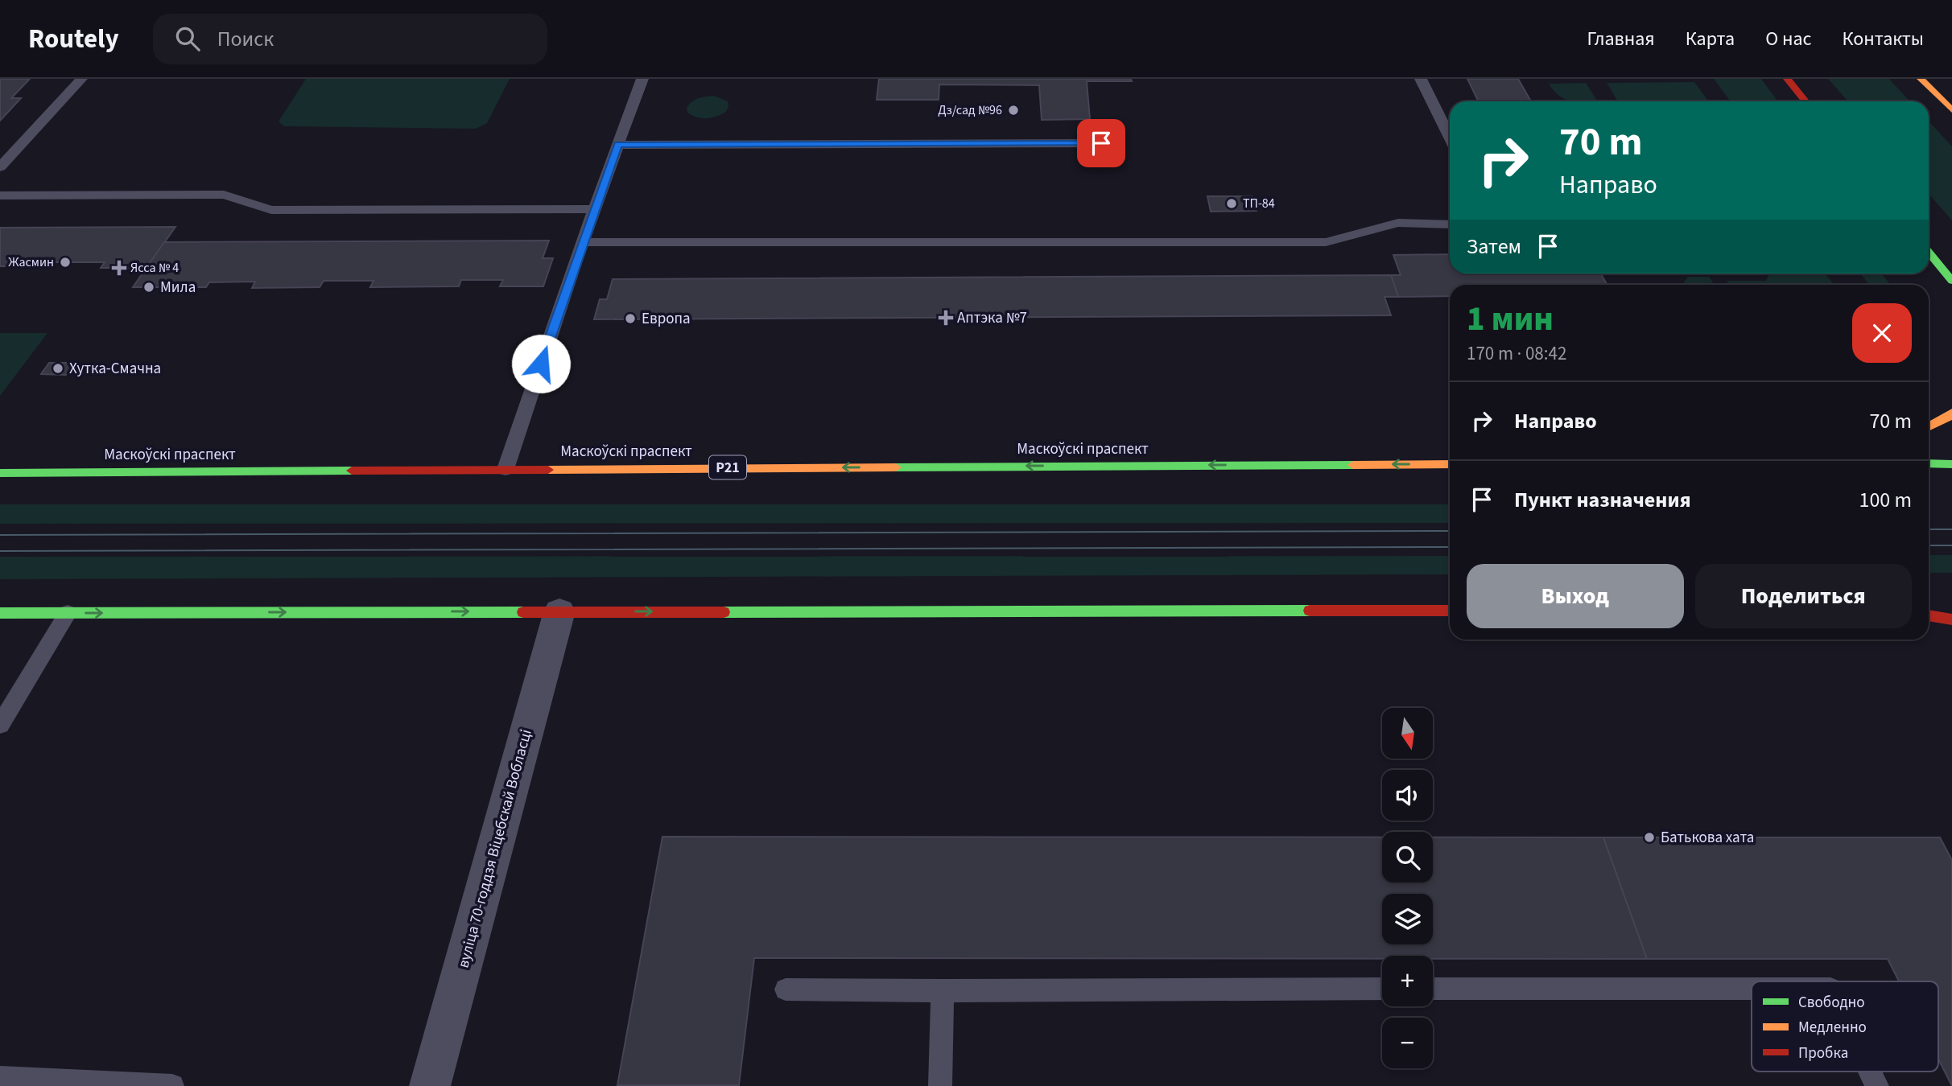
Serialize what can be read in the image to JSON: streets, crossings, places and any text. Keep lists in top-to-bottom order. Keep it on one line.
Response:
{"streets":{"main road":["Маскоўскі праспект","Р21"],"street":["вуліца 70-годдзя Віцебскай Вобласці"]},"one_way":["Маскоўскі праспект"],"places":{"other":["Дз/сад №96","ТП-84","Жасмин","Мила","Европа","Хутка-Смачна","Батькова хата"],"health":["Ясса № 4","Аптэка №7"]},"legend":["Свободно","Медленно","Пробка"],"north":"bottom","page":{"header":"Routely","search":"Поиск","nav":["Главная","Карта","О нас","Контакты"],"turn":["70 m","Направо"],"then":"Затем","heading":["1 мин","170 m · 08:42"],"list":[{"name":"Направо","value":"70 m"},{"name":"Пункт назначения","value":"100 m"}],"buttons":["Выход","Поделиться"],"map_buttons":["+","−"]}}
